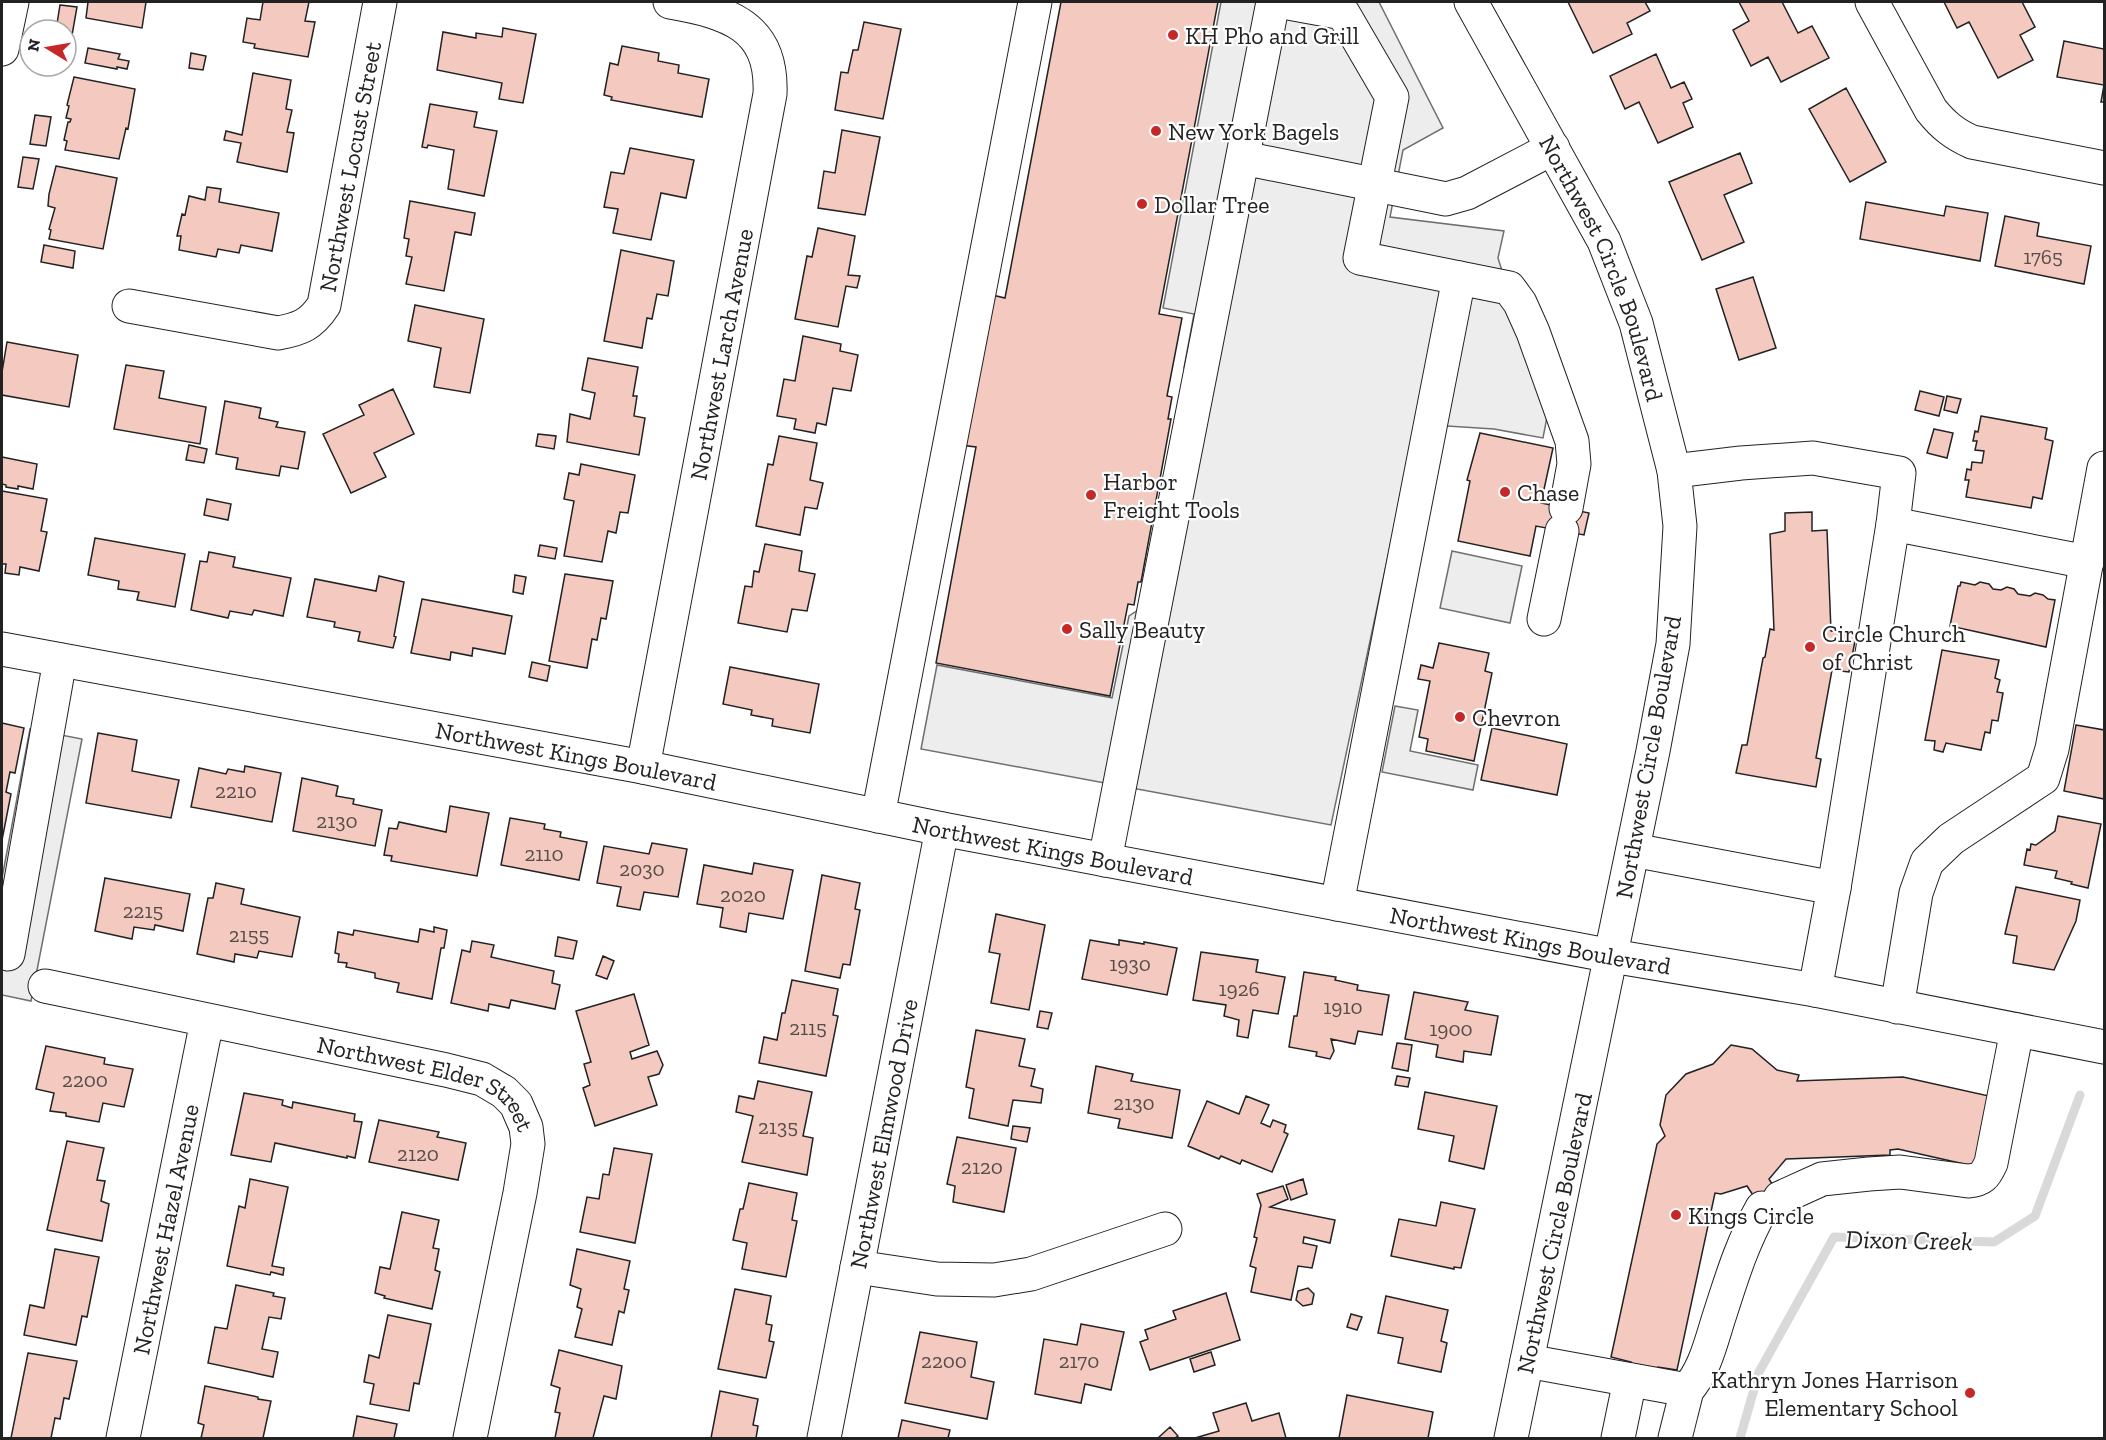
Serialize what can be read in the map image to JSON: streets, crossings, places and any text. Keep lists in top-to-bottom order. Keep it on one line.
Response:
{"streets":{"street":["Northwest Locust Street","Northwest Circle Boulevard","Northwest Larch Avenue","Northwest Kings Boulevard","Northwest Elder Street","Northwest Elmwood Drive","Northwest Hazel Avenue"]},"crossings":[["Northwest Circle Boulevard","Northwest Kings Boulevard"],["Northwest Larch Avenue","Northwest Kings Boulevard"],["Northwest Kings Boulevard","Northwest Elmwood Drive"],["Northwest Elder Street","Northwest Hazel Avenue"]],"water":["Dixon Creek"],"places":["KH Pho and Grill","New York Bagels","Dollar Tree","Chase","Harbor Freight Tools","Sally Beauty","Circle Church of Christ","Chevron","Kings Circle","Kathryn Jones Harrison Elementary School"],"house_numbers":["1765","2210","2130","2110","2030","2020","2215","2155","1930","1926","1910","2115","1900","2200","2130","2135","2120","2120","2200","2170"],"north":"left"}
